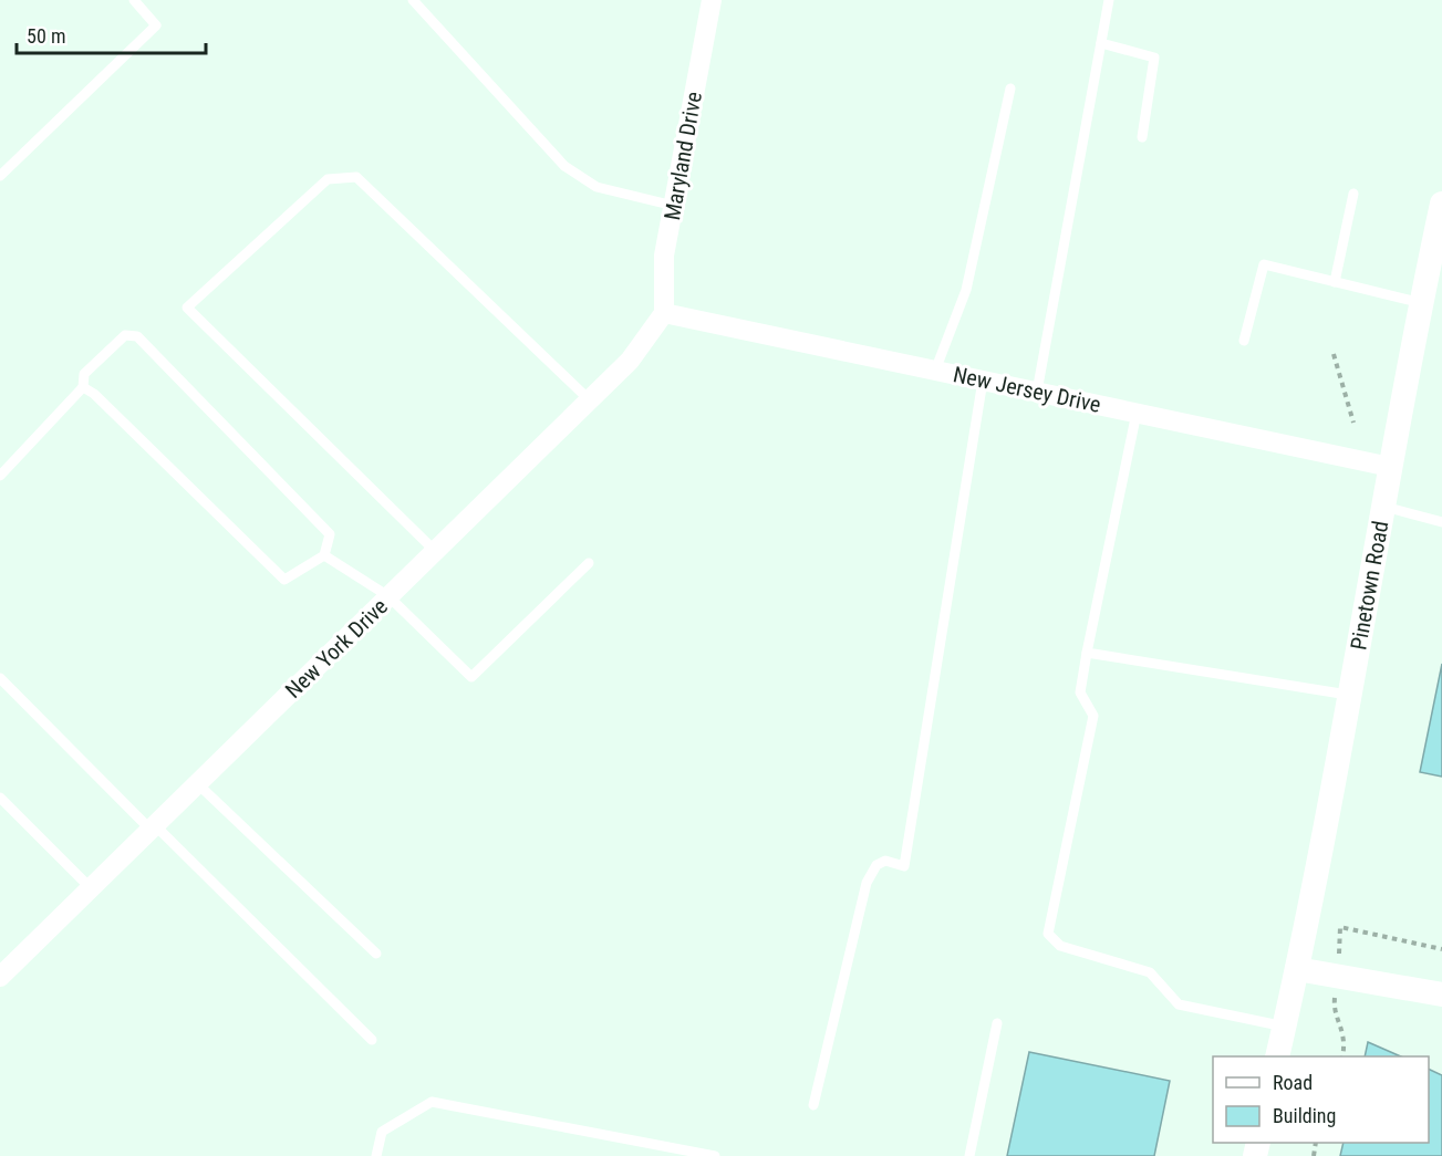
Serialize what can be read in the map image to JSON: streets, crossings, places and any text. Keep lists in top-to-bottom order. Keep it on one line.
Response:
{"streets":{"street":["Maryland Drive","New Jersey Drive","Pinetown Road","New York Drive"]},"crossings":[["Maryland Drive","New Jersey Drive"],["Maryland Drive","New York Drive"],["New Jersey Drive","Pinetown Road"],["New Jersey Drive","New York Drive"]],"legend":["Road","Building"],"scale_bar":"50 m"}
